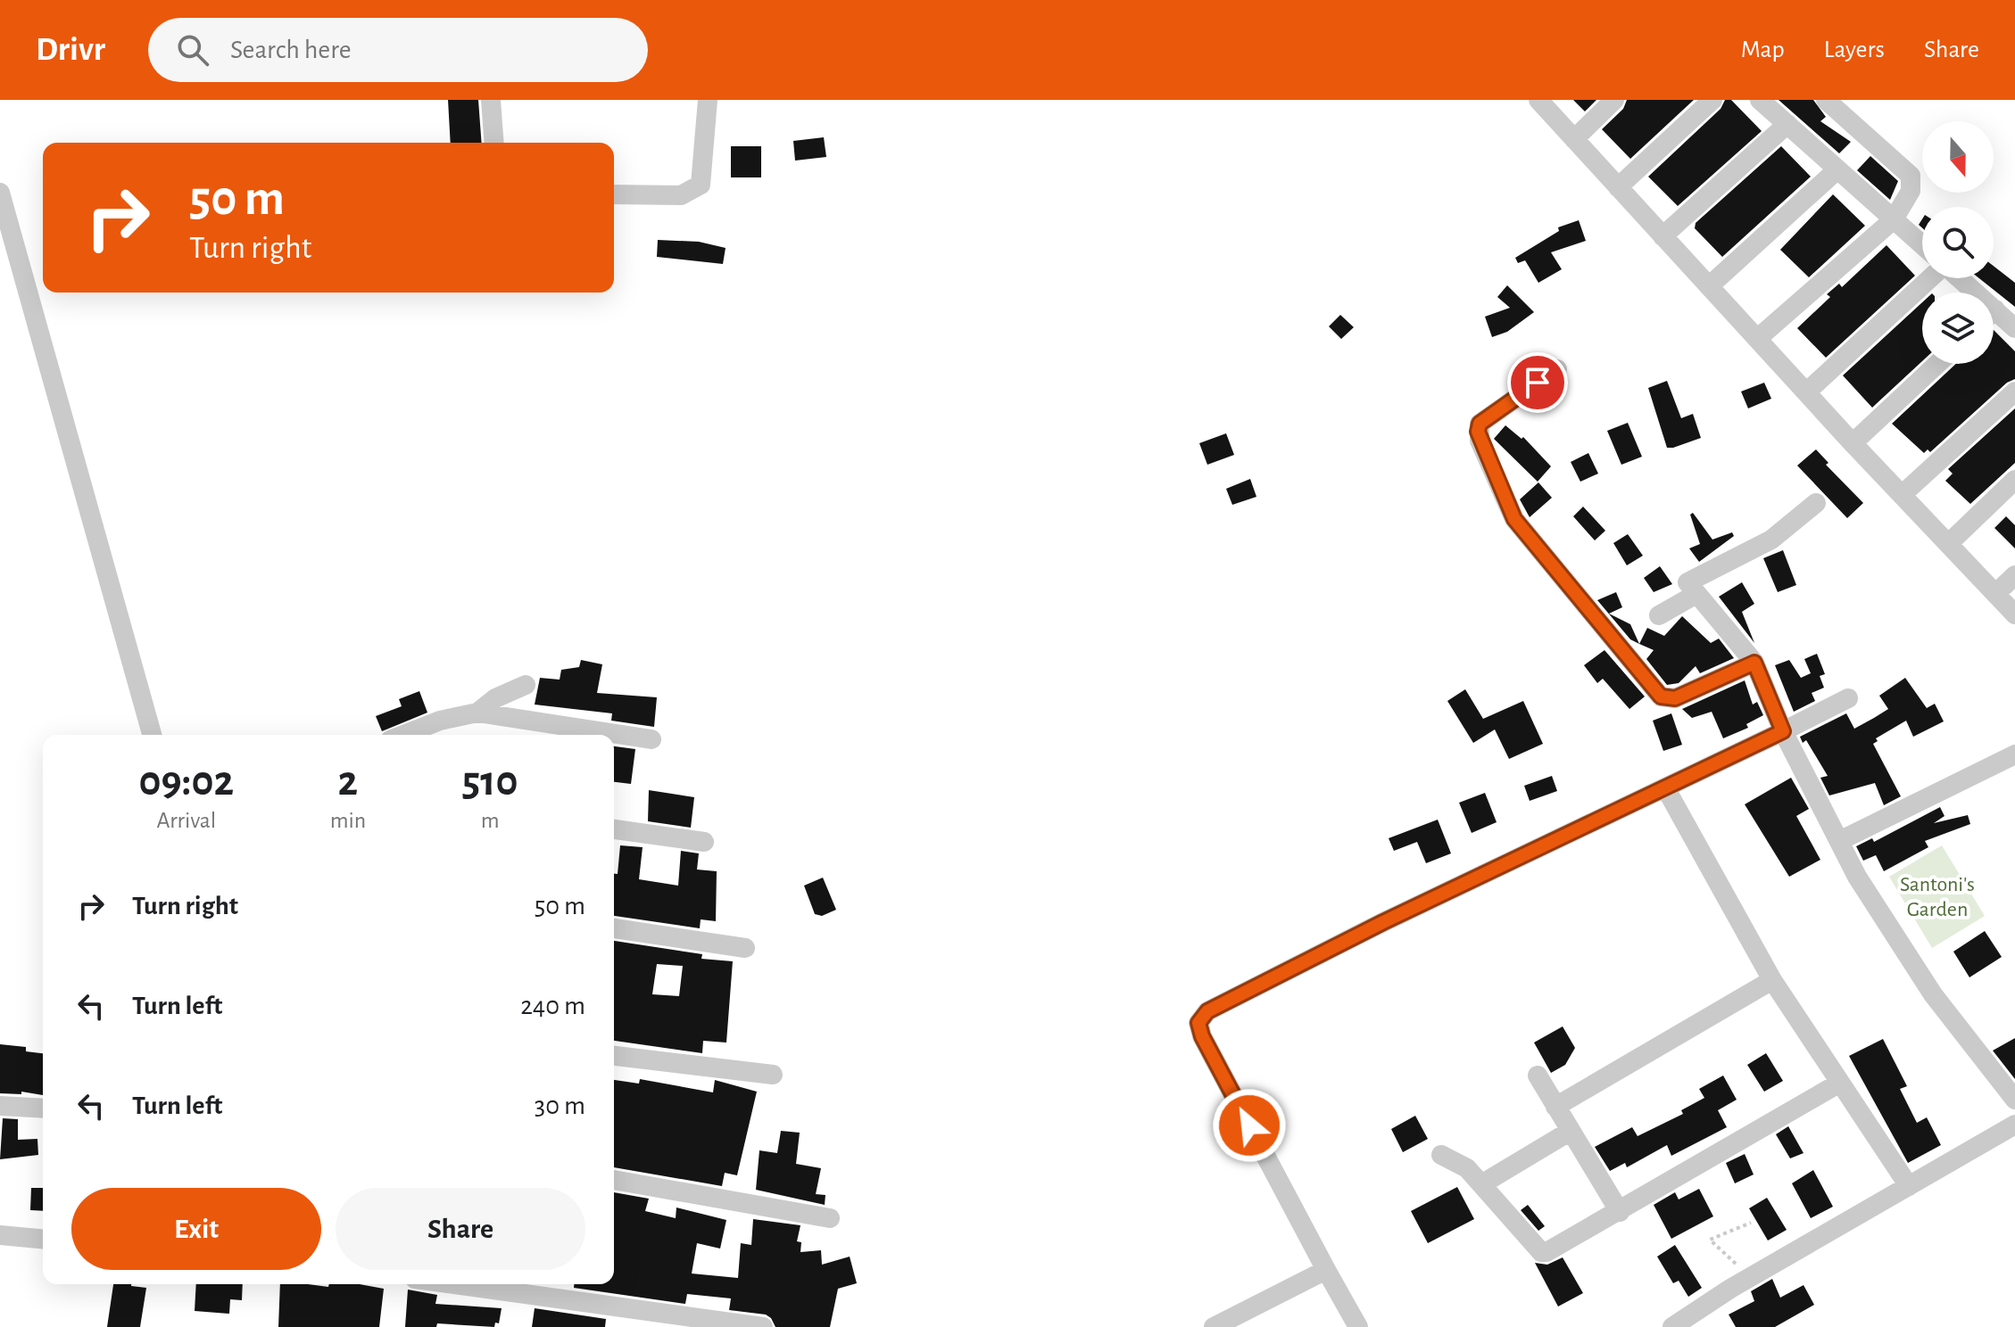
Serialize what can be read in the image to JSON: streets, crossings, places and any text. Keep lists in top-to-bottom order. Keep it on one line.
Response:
{"parks":["Santoni's Garden"],"north":"bottom","page":{"header":"Drivr","search":"Search here","nav":["Map","Layers","Share"],"turn":["50 m","Turn right"],"eta":["09:02","Arrival","2","min","510","m"],"list":[{"name":"Turn right","value":"50 m"},{"name":"Turn left","value":"240 m"},{"name":"Turn left","value":"30 m"}],"buttons":["Exit","Share"]}}
